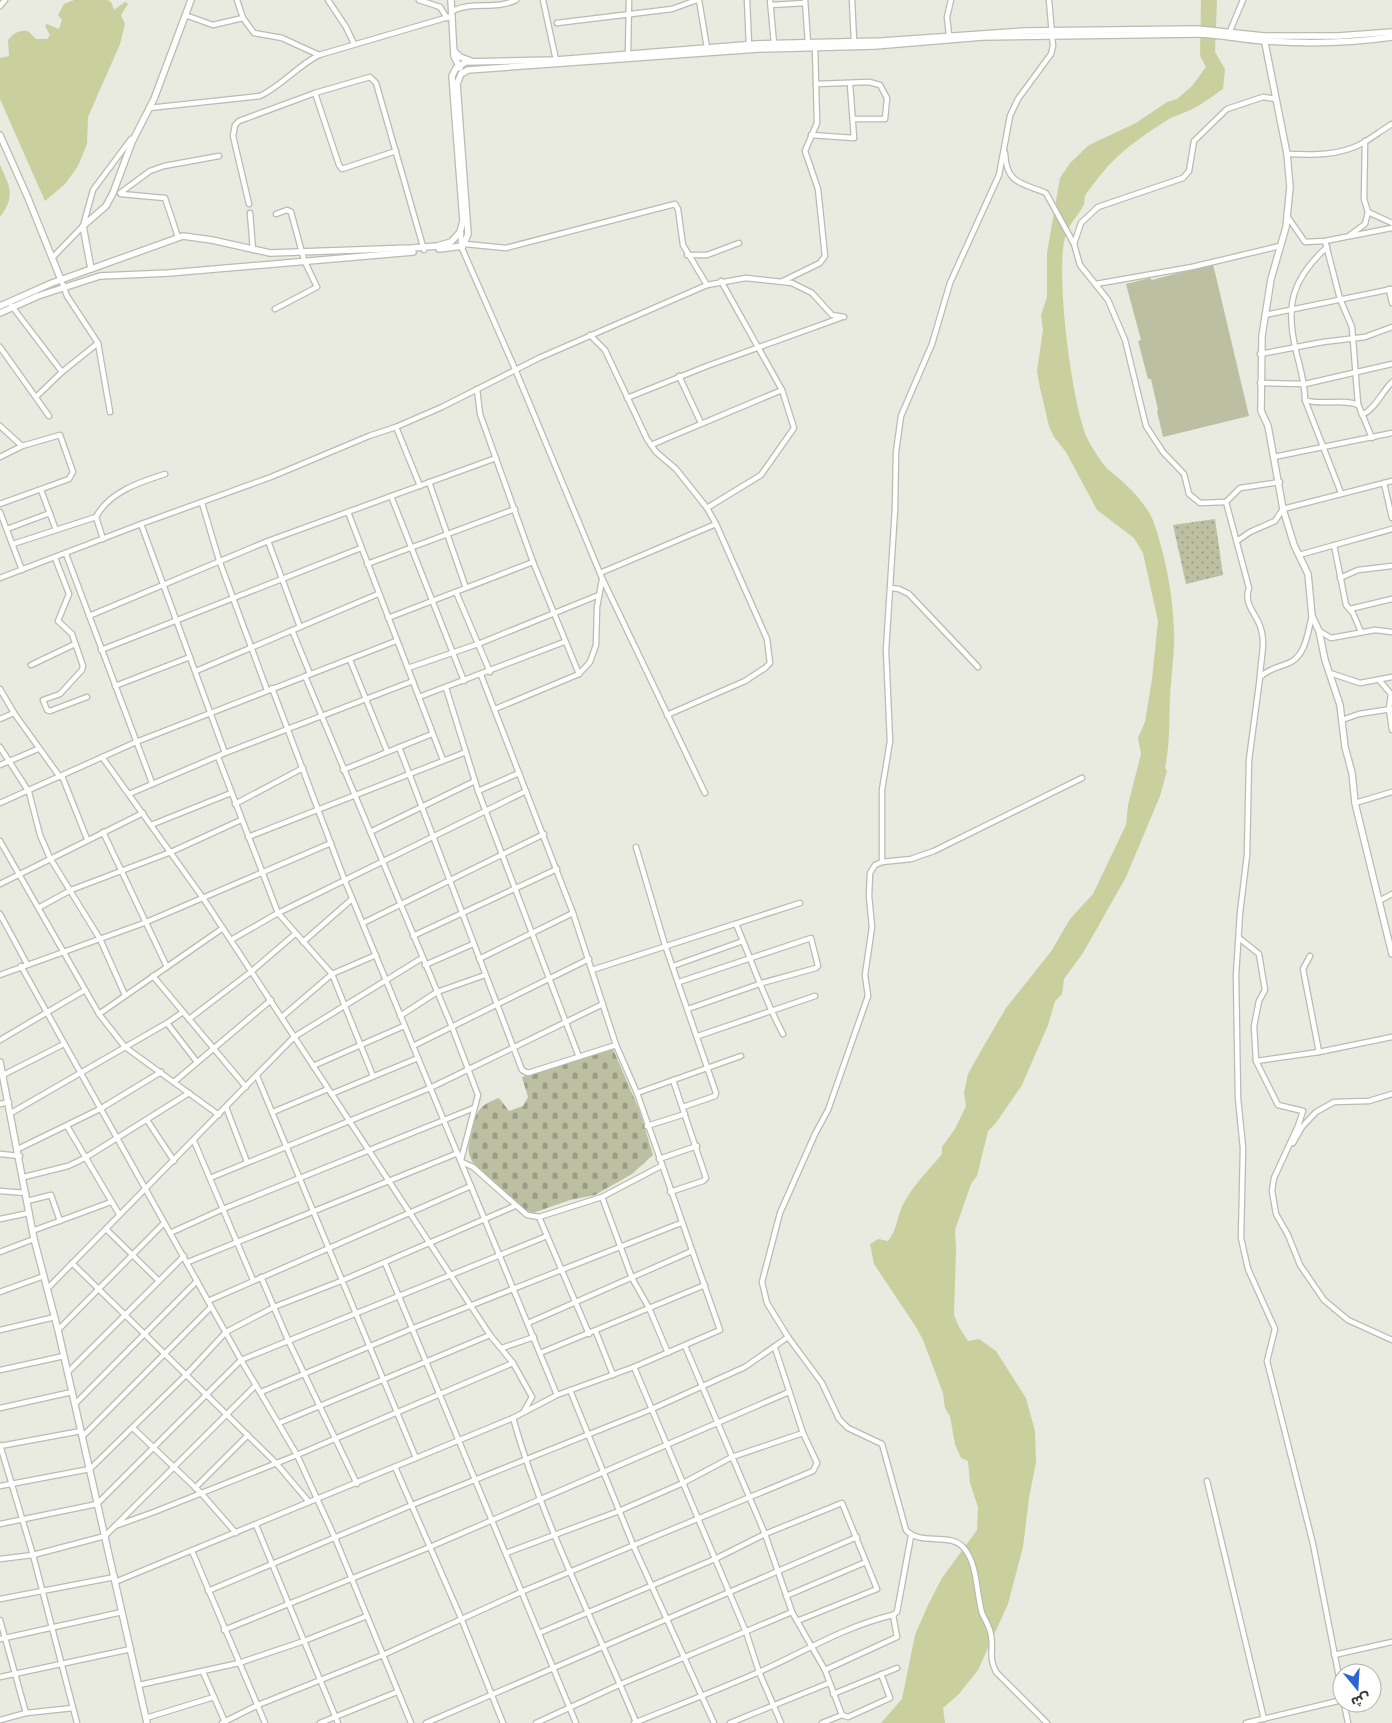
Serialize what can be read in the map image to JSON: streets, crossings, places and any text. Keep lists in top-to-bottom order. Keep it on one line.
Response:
{"north":"bottom"}
